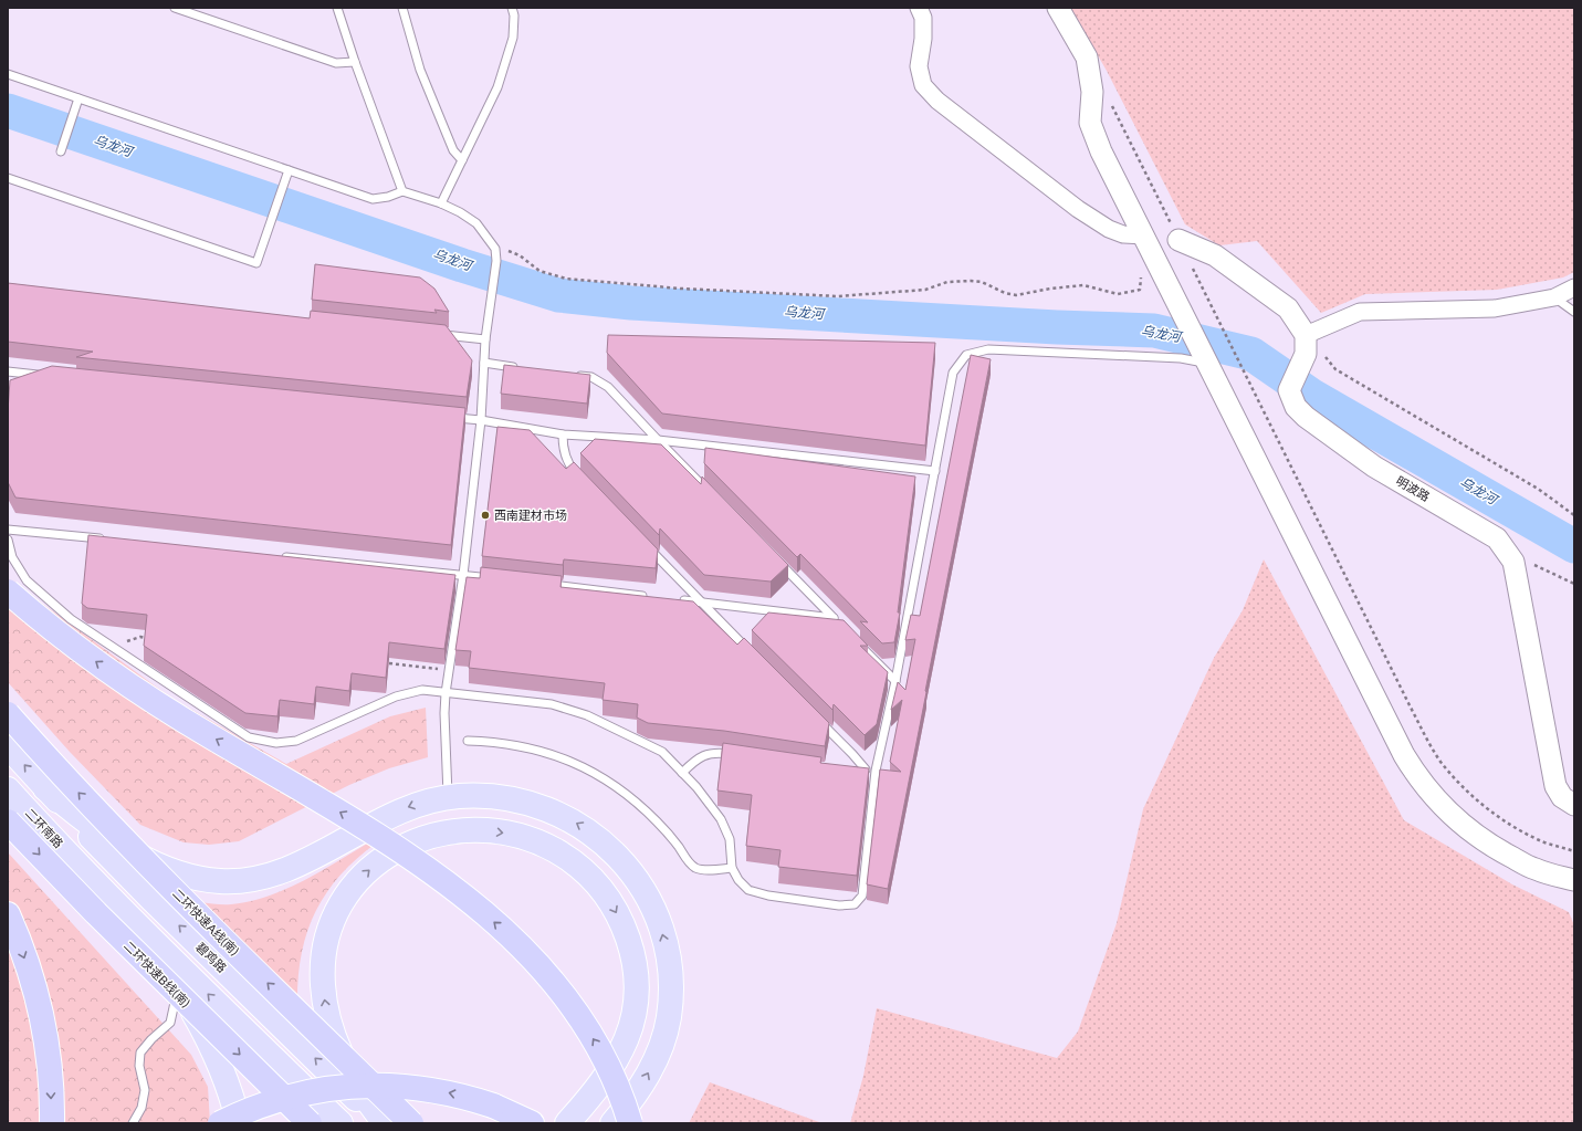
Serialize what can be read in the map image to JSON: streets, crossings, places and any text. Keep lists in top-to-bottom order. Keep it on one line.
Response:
{"streets":{"highway":["二环快速A线(南)","二环快速B线(南)"],"main road":["二环南路","碧鸡路"],"street":["明波路"]},"water":["乌龙河"],"places":["西南建材市场"]}
